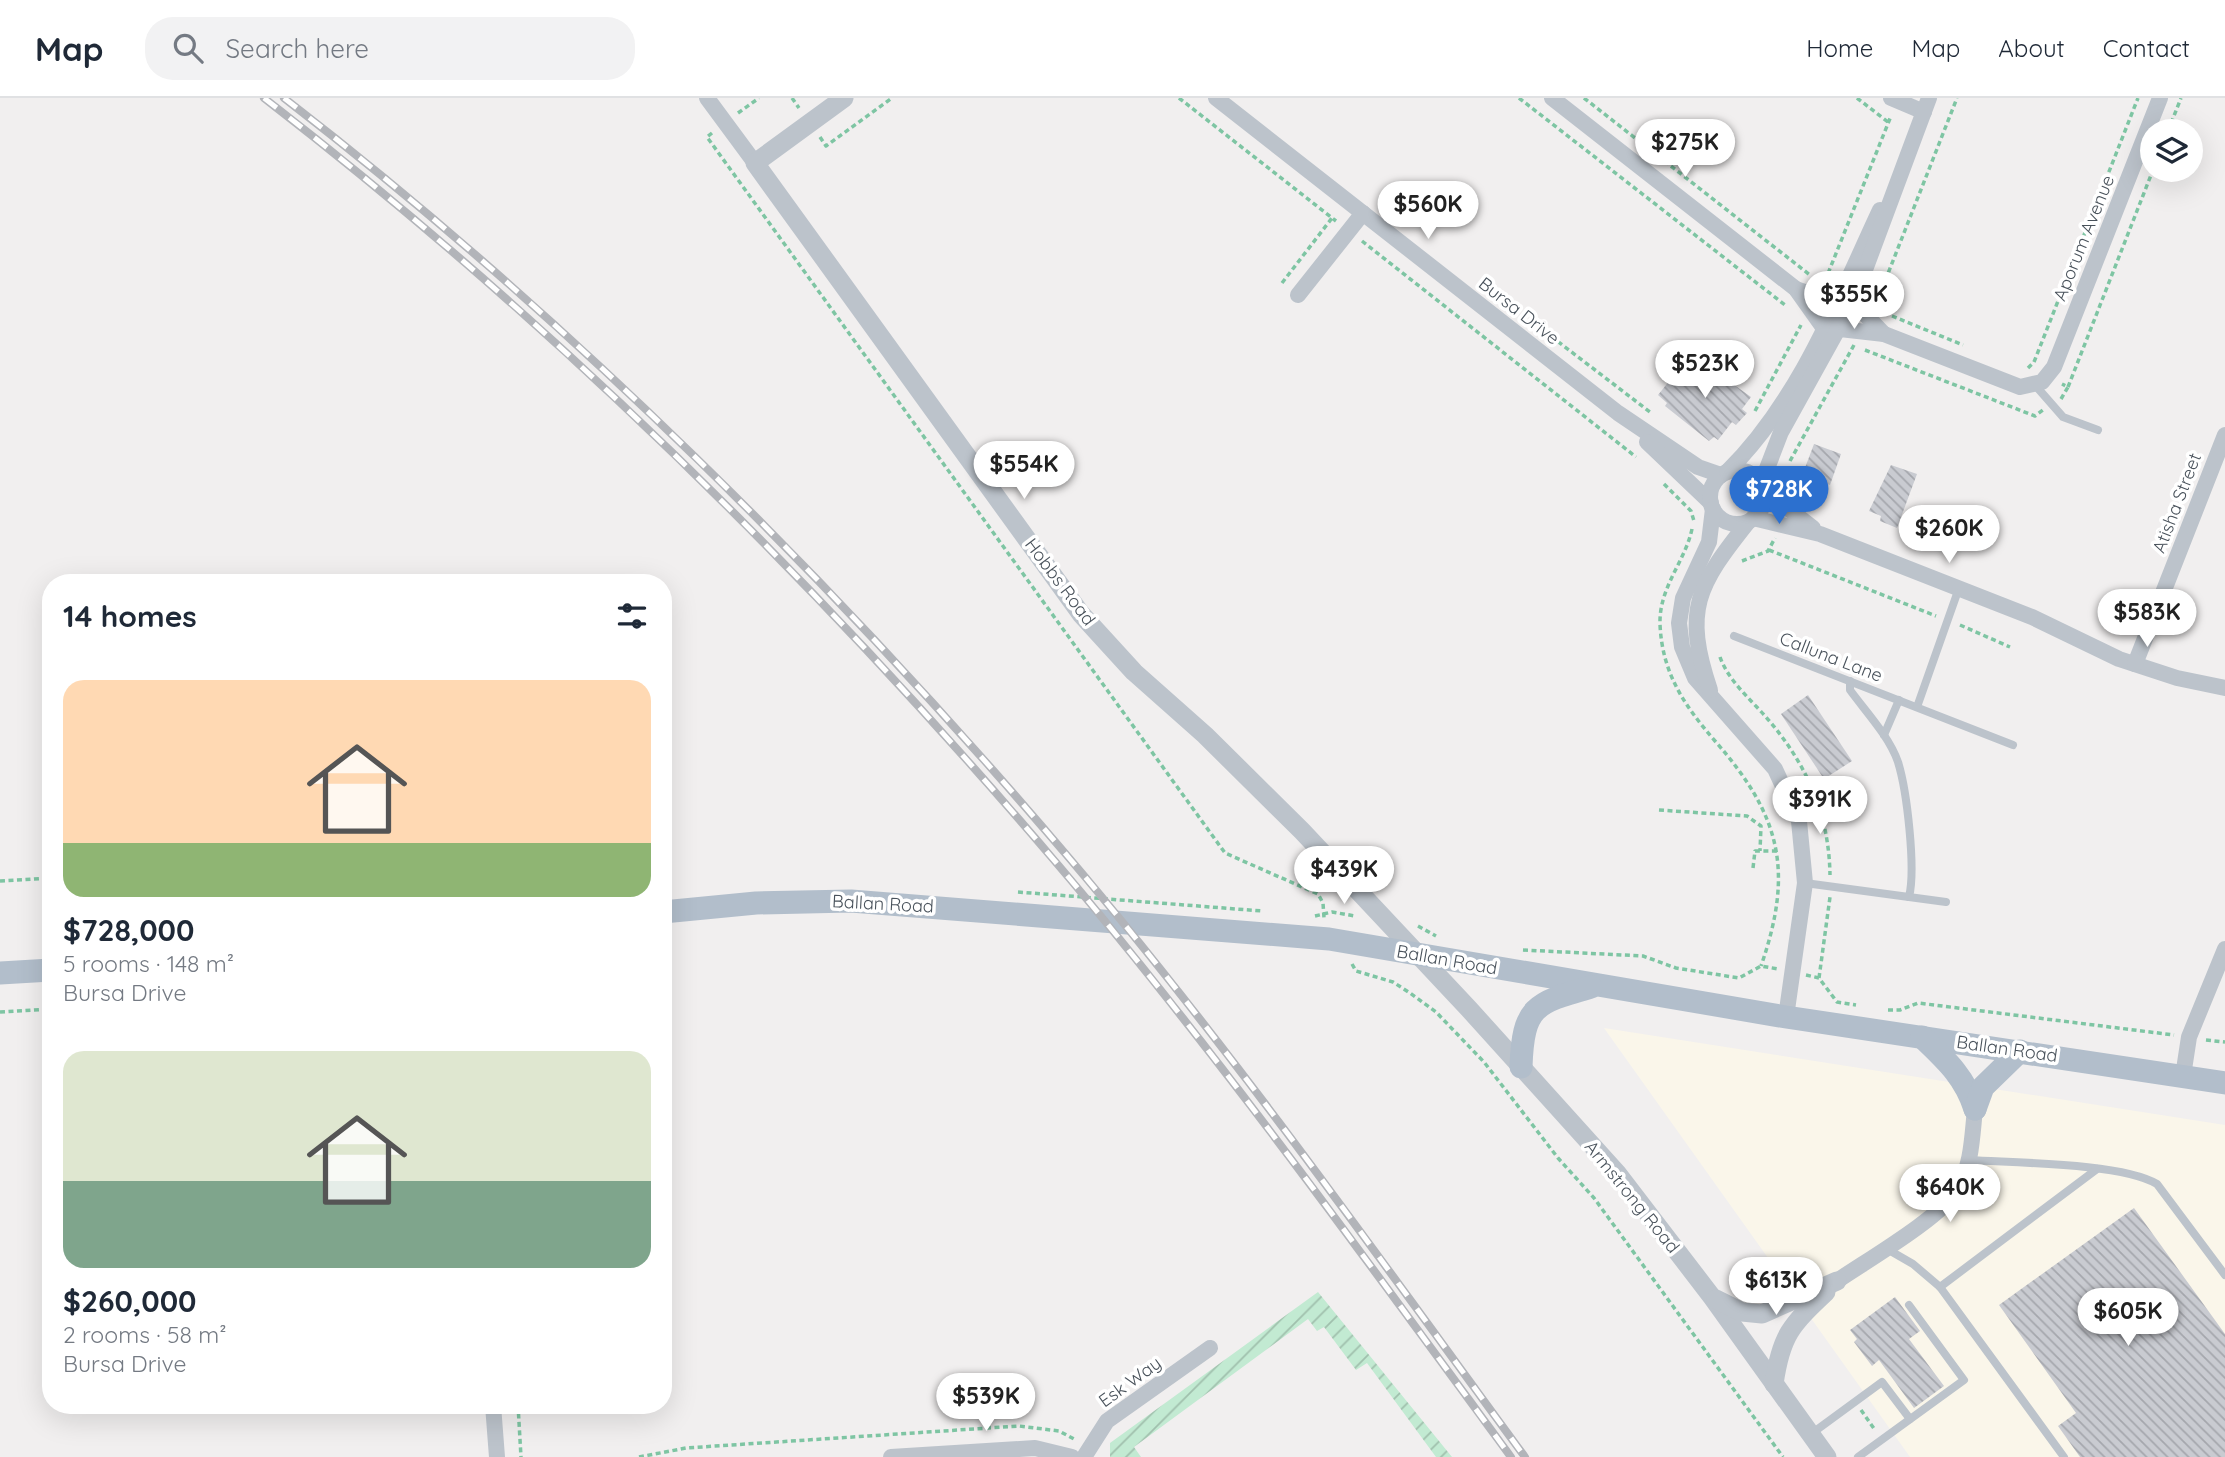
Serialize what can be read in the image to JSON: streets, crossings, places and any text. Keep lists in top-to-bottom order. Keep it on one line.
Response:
{"streets":{"main road":["Ballan Road"],"street":["Aporum Avenue","Bursa Drive","Atisha Street","Hobbs Road","Armstrong Road","Esk Way"],"lane":["Calluna Lane"]},"crossings":[["Hobbs Road","Ballan Road"],["Hobbs Road","Armstrong Road"],["Ballan Road","Armstrong Road"]],"page":{"header":"Map","search":"Search here","nav":["Home","Map","About","Contact"],"price":["$275K","$560K","$355K","$523K","$554K","$728K","$260K","$583K","$391K","$439K","$640K","$613K","$605K","$539K"],"heading":"14 homes","list":[{"name":"$728,000","note":"5 rooms · 148 m² · Bursa Drive"},{"name":"$260,000","note":"2 rooms · 58 m² · Bursa Drive"}]}}
